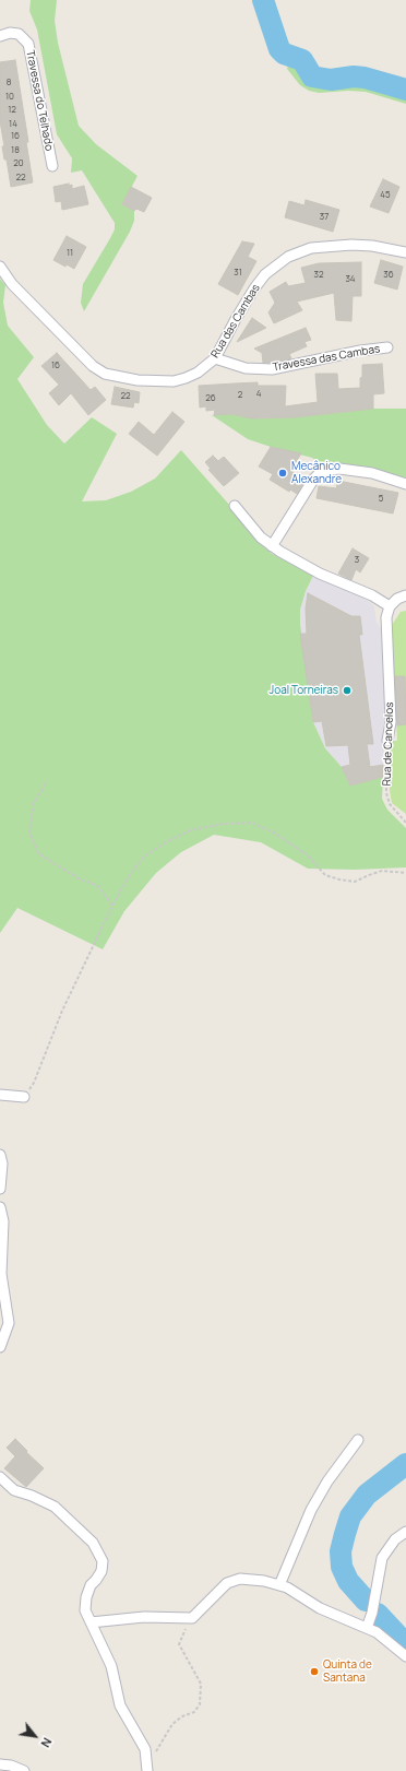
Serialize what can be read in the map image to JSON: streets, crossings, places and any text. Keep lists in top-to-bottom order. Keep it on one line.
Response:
{"streets":{"street":["Travessa do Telhado","Rua das Cambas","Travessa das Cambas","Rua de Cancelos"]},"crossings":[["Rua das Cambas","Travessa das Cambas"]],"places":["Mecânico Alexandre","Joal Torneiras","Quinta de Santana"],"house_numbers":["8","10","12","14","16","18","20","22","45","37","11","31","32","36","34","16","4","2","22","26","5","3"],"north":"bottom right"}
